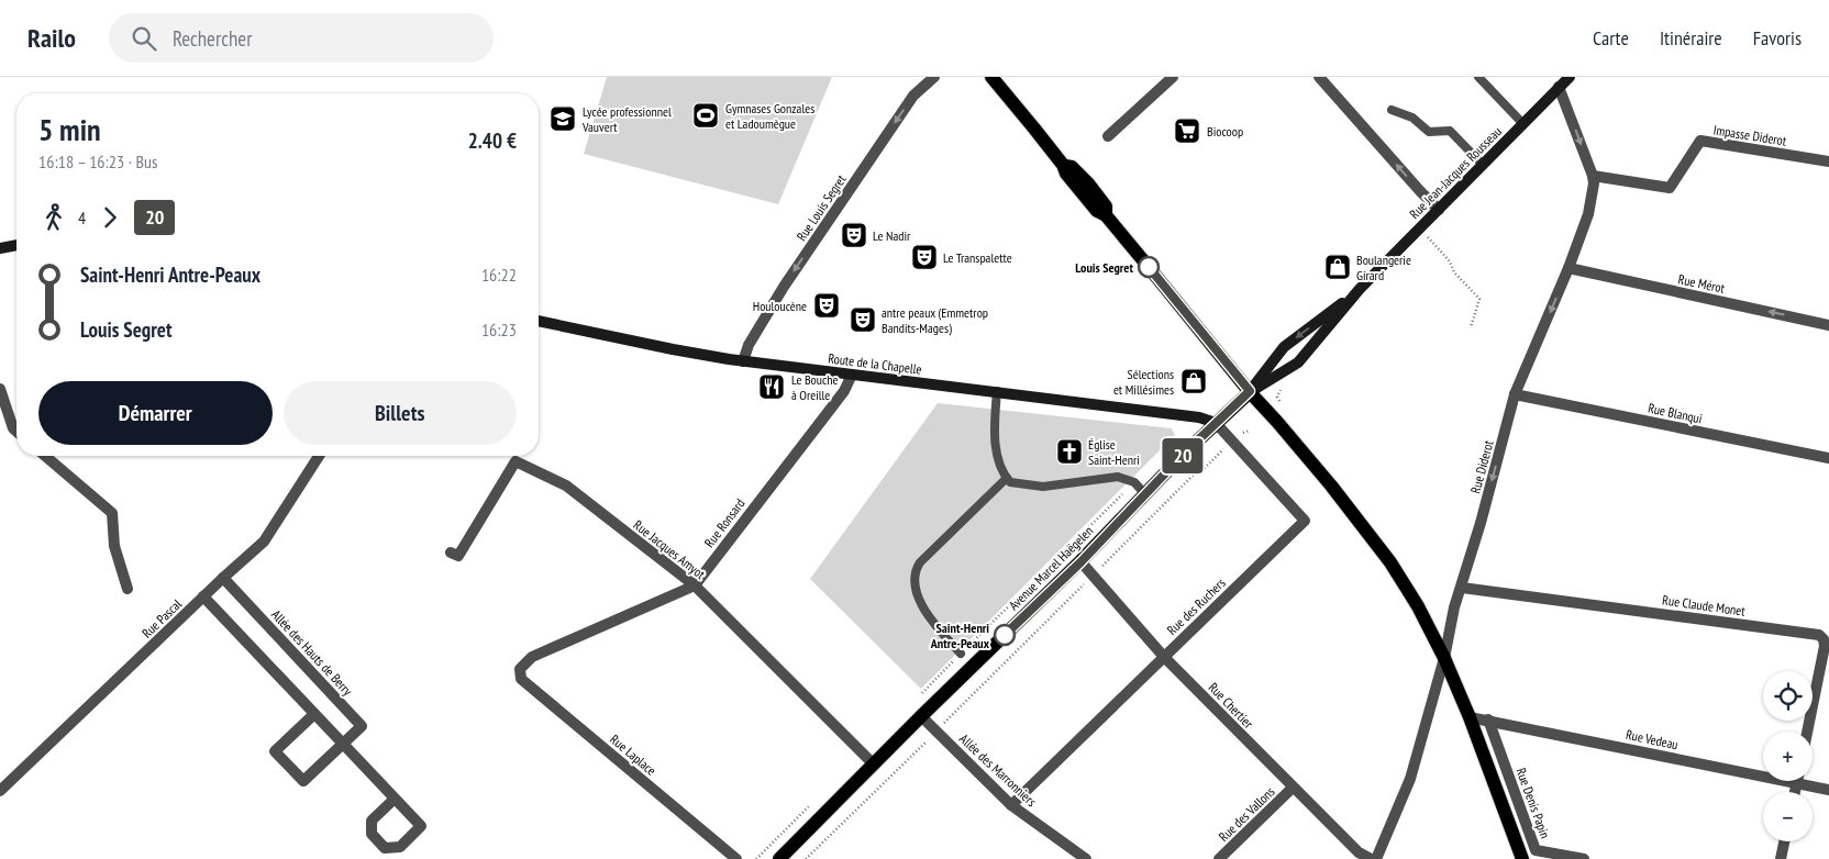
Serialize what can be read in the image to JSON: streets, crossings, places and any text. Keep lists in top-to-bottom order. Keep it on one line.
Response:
{"streets":{"main road":["Rue Jean-Jacques Rousseau","Route de la Chapelle","Avenue Marcel Haëgelen"],"street":["Impasse Diderot","Rue Louis Segret","Rue Mérot","Rue Blanqui","Rue Diderot","Rue Ronsard","Rue Jacques Amyot","Rue Claude Monet","Rue des Ruchers","Rue Pascal","Allée des Hauts de Berry","Rue Chertier","Rue Vedeau","Rue Laplace","Allée des Marronniers","Rue Denis Papin","Rue des Vallons"]},"crossings":[["Impasse Diderot","Rue Diderot"],["Rue Jean-Jacques Rousseau","Rue Diderot"],["Rue Jean-Jacques Rousseau","Avenue Marcel Haëgelen"],["Rue Louis Segret","Route de la Chapelle"],["Rue Mérot","Rue Diderot"],["Route de la Chapelle","Rue Ronsard"],["Route de la Chapelle","Avenue Marcel Haëgelen"],["Route de la Chapelle","Rue des Ruchers"],["Rue Blanqui","Rue Diderot"],["Rue Diderot","Rue Claude Monet"],["Rue Ronsard","Rue Jacques Amyot"],["Rue Ronsard","Rue Laplace"],["Rue Jacques Amyot","Avenue Marcel Haëgelen"],["Avenue Marcel Haëgelen","Rue des Ruchers"],["Avenue Marcel Haëgelen","Rue Chertier"],["Avenue Marcel Haëgelen","Allée des Marronniers"],["Rue des Ruchers","Rue Chertier"],["Rue des Ruchers","Allée des Marronniers"],["Rue Pascal","Allée des Hauts de Berry"],["Rue Chertier","Rue des Vallons"],["Rue Vedeau","Rue Denis Papin"]],"one_way":["Rue Louis Segret","Rue Mérot","Rue Diderot"],"places":{"sports":["Gymnases Gonzales et Ladoumègue"],"school or university":["Lycée professionnel Vauvert"],"supermarket":["Biocoop"],"theatre":["Le Nadir","Le Transpalette","Houloucène","antre peaux (Emmetrop Bandits-Mages)"],"other":["Louis Segret","Saint-Henri Antre-Peaux"],"shop":["Boulangerie Girard","Sélections et Millésimes"],"restaurant":["Le Bouche à Oreille"],"church":["Église Saint-Henri"]},"lines":["bus line 20"],"page":{"header":"Railo","search":"Rechercher","nav":["Carte","Itinéraire","Favoris"],"on_map":"20","heading":["5 min","16:18 – 16:23 · Bus","2.40 €"],"legs":["4","20"],"list":[{"name":"Saint-Henri Antre-Peaux","value":"16:22"},{"name":"Louis Segret","value":"16:23"}],"buttons":["Démarrer","Billets"],"map_buttons":["+","−"]}}
